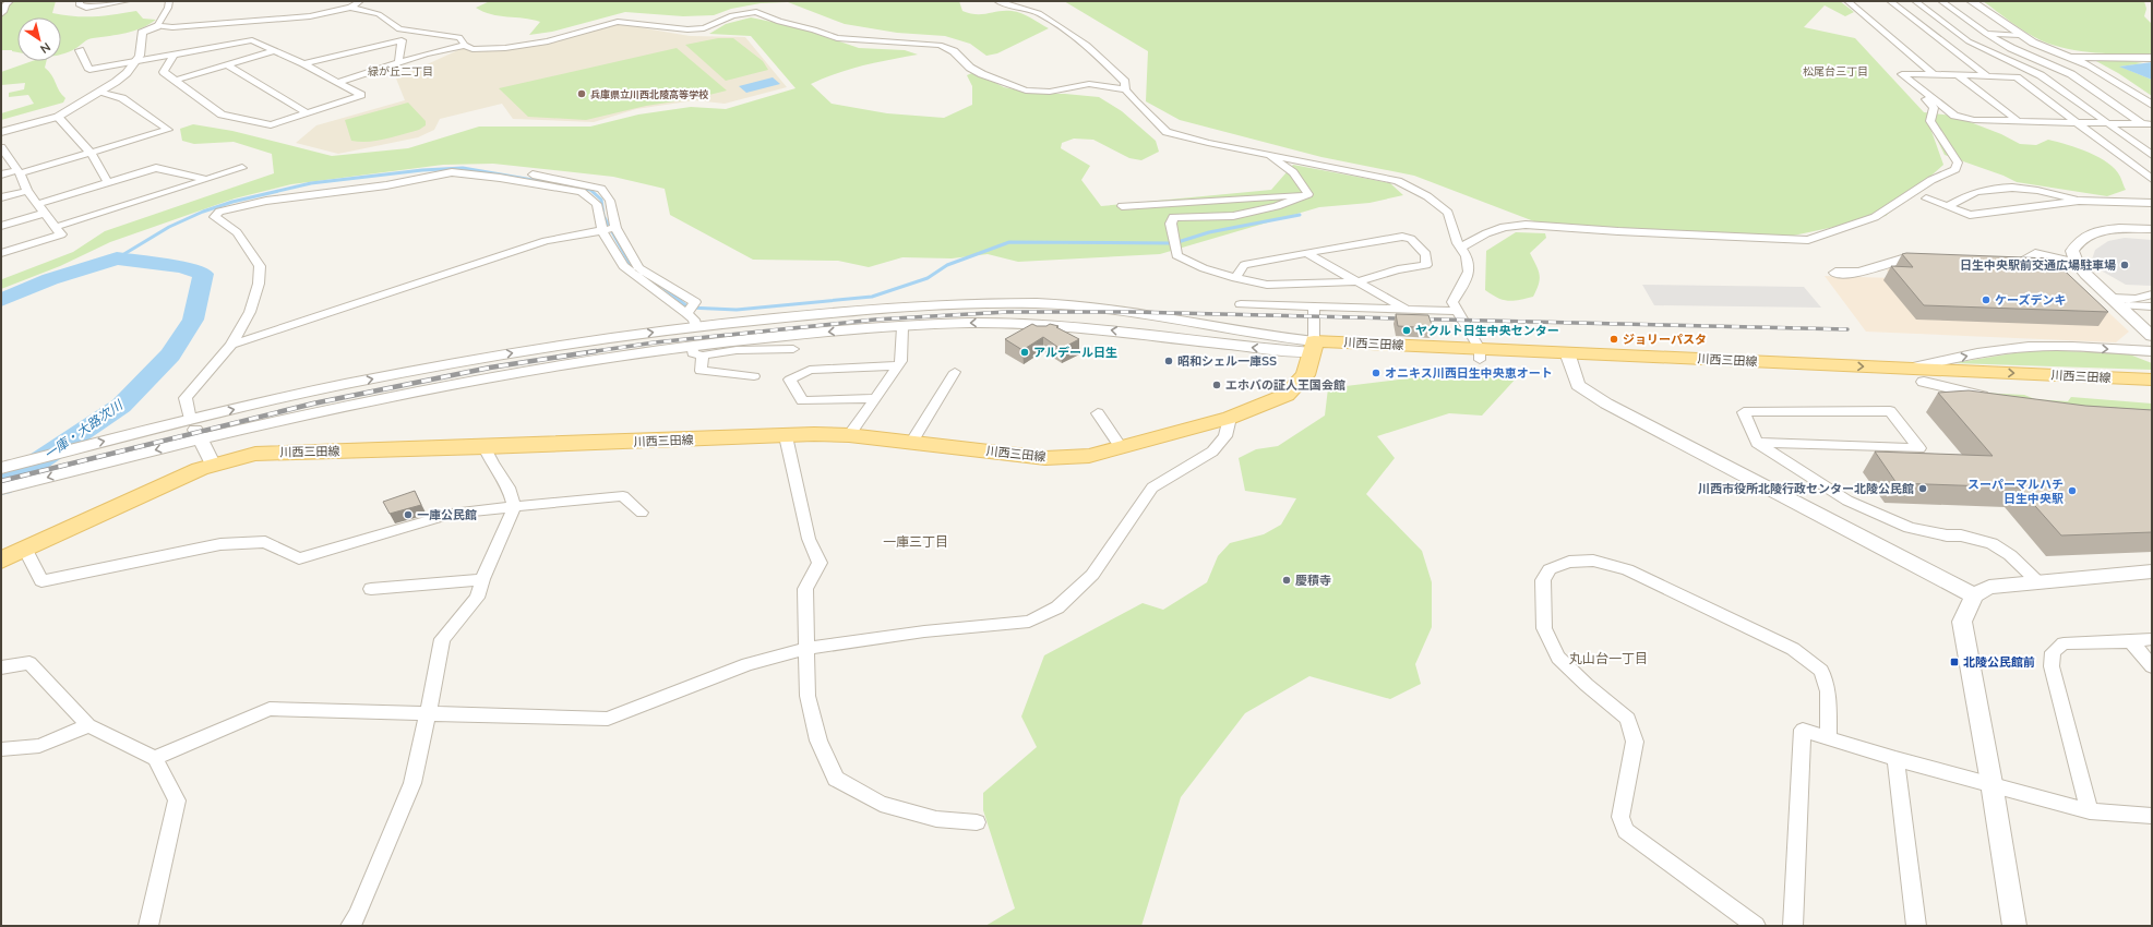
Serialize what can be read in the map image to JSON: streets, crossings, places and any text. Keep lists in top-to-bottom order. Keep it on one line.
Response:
{"streets":{"main road":["川西三田線"]},"districts":["緑が丘二丁目","松尾台三丁目","一庫三丁目","丸山台一丁目"],"water":["一庫・大路次川"],"places":{"other":["兵庫県立川西北陵高等学校","日生中央駅前交通広場駐車場","ケーズデンキ","ヤクルト日生中央センター","ジョリーパスタ","アルデール日生","昭和シェル一庫SS","オニキス川西日生中央恵オート","エホバの証人王国会館","川西市役所北陵行政センター北陵公民館","スーパーマルハチ 日生中央駅","一庫公民館","慶積寺"],"transit":["北陵公民館前"]},"north":"bottom right"}
